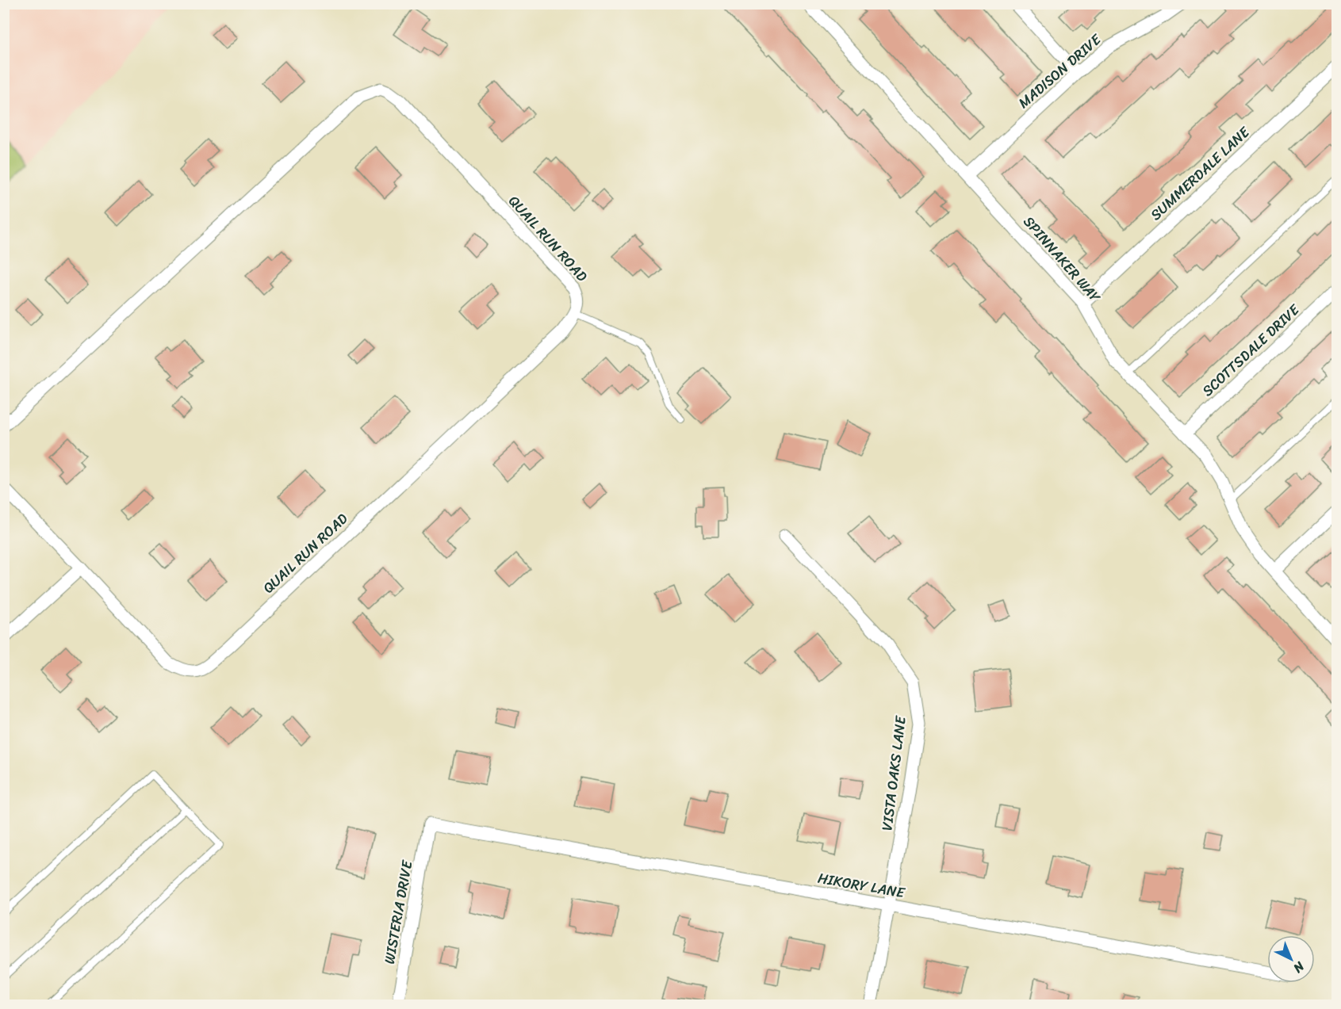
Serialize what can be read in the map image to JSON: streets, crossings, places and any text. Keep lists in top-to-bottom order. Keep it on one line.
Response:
{"streets":{"street":["MADISON DRIVE","SUMMERDALE LANE","QUAIL RUN ROAD","SPINNAKER WAY","SCOTTSDALE DRIVE","VISTA OAKS LANE","HIKORY LANE","WISTERIA DRIVE"]},"crossings":[["MADISON DRIVE","SPINNAKER WAY"],["SUMMERDALE LANE","SPINNAKER WAY"],["SPINNAKER WAY","SCOTTSDALE DRIVE"],["VISTA OAKS LANE","HIKORY LANE"],["HIKORY LANE","WISTERIA DRIVE"]],"north":"bottom right"}
